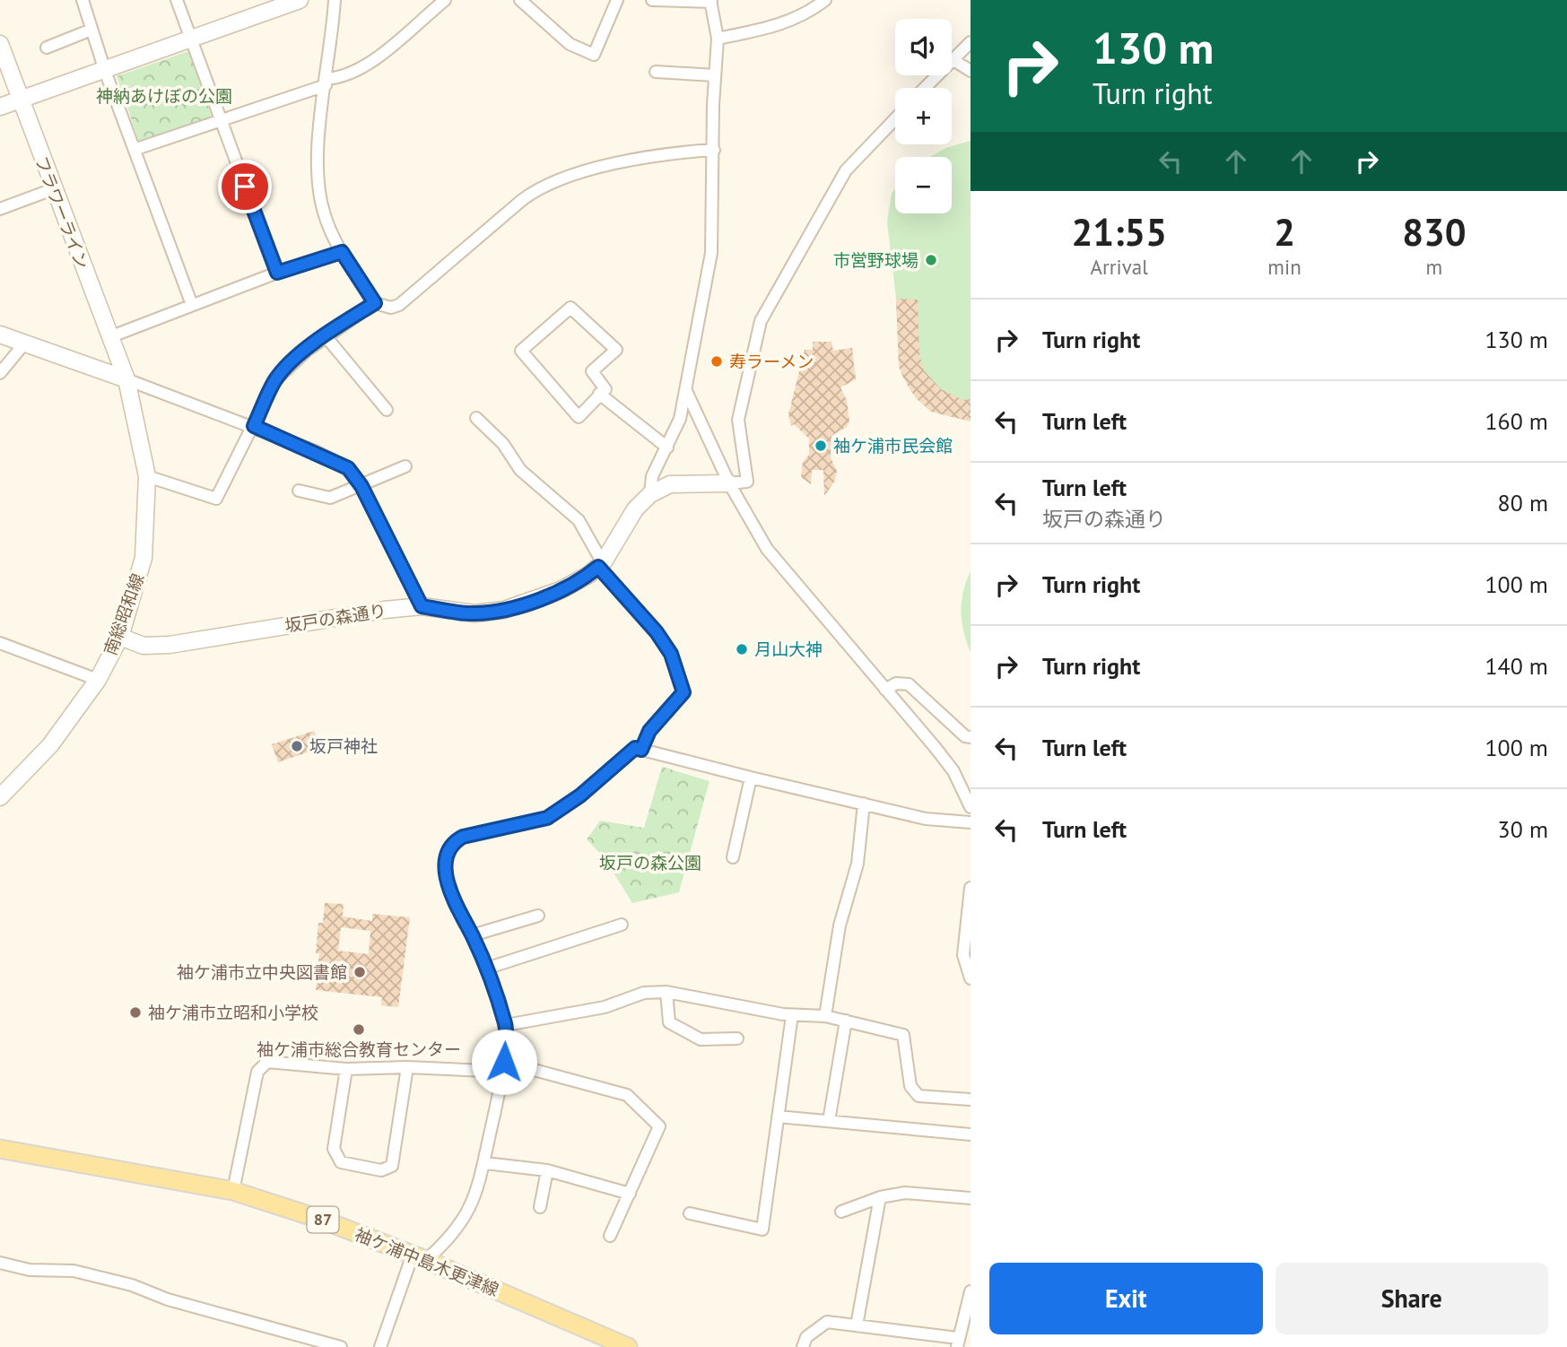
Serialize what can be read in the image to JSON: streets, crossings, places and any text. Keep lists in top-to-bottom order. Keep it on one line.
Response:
{"streets":{"main road":["87","袖ケ浦中島木更津線"],"street":["フラワーライン","南総昭和線","坂戸の森通り"]},"crossings":[["フラワーライン","南総昭和線"],["南総昭和線","坂戸の森通り"]],"parks":["神納あけぼの公園","坂戸の森公園"],"places":["市営野球場","寿ラーメン","袖ケ浦市民会館","月山大神","坂戸神社","袖ケ浦市立中央図書館","袖ケ浦市立昭和小学校","袖ケ浦市総合教育センター"],"page":{"turn":["130 m","Turn right"],"map_buttons":["+","−"],"eta":["21:55","Arrival","2","min","830","m"],"list":[{"name":"Turn right","value":"130 m"},{"name":"Turn left","value":"160 m"},{"name":"Turn left","note":"坂戸の森通り","value":"80 m"},{"name":"Turn right","value":"100 m"},{"name":"Turn right","value":"140 m"},{"name":"Turn left","value":"100 m"},{"name":"Turn left","value":"30 m"}],"buttons":["Exit","Share"]}}
